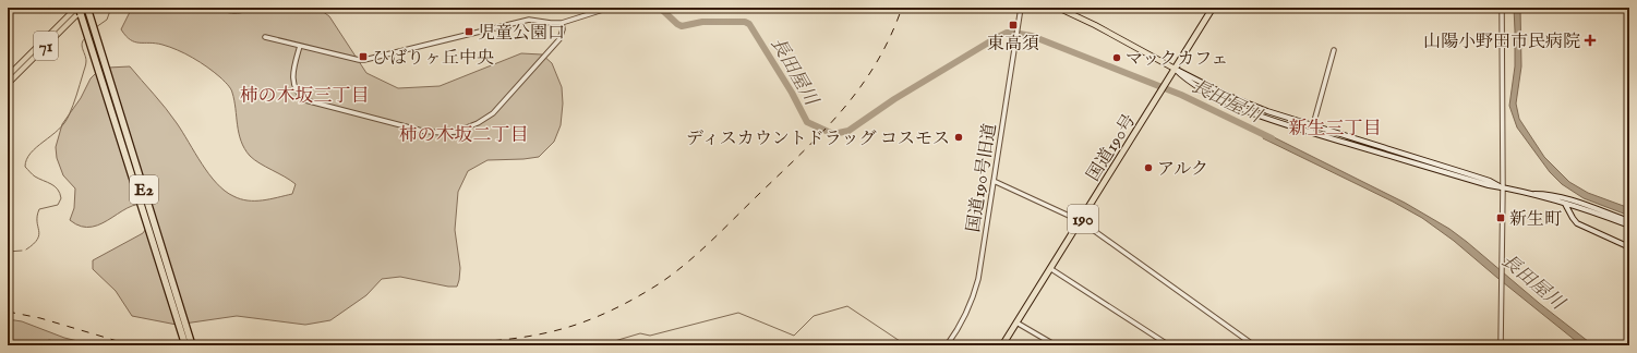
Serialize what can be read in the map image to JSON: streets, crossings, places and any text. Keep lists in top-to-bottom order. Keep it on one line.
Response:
{"streets":{"highway":["国道190号","E2","190"],"main road":["71"],"street":["国道190号旧道"]},"crossings":[["71","E2"]],"districts":["柿の木坂三丁目","新生三丁目","柿の木坂二丁目"],"water":["長田屋川"],"places":{"transit":["東高須","児童公園口","ひばりヶ丘中央","新生町"],"health":["山陽小野田市民病院"],"other":["マックカフェ","ディスカウントドラッグ コスモス","アルク"]}}
